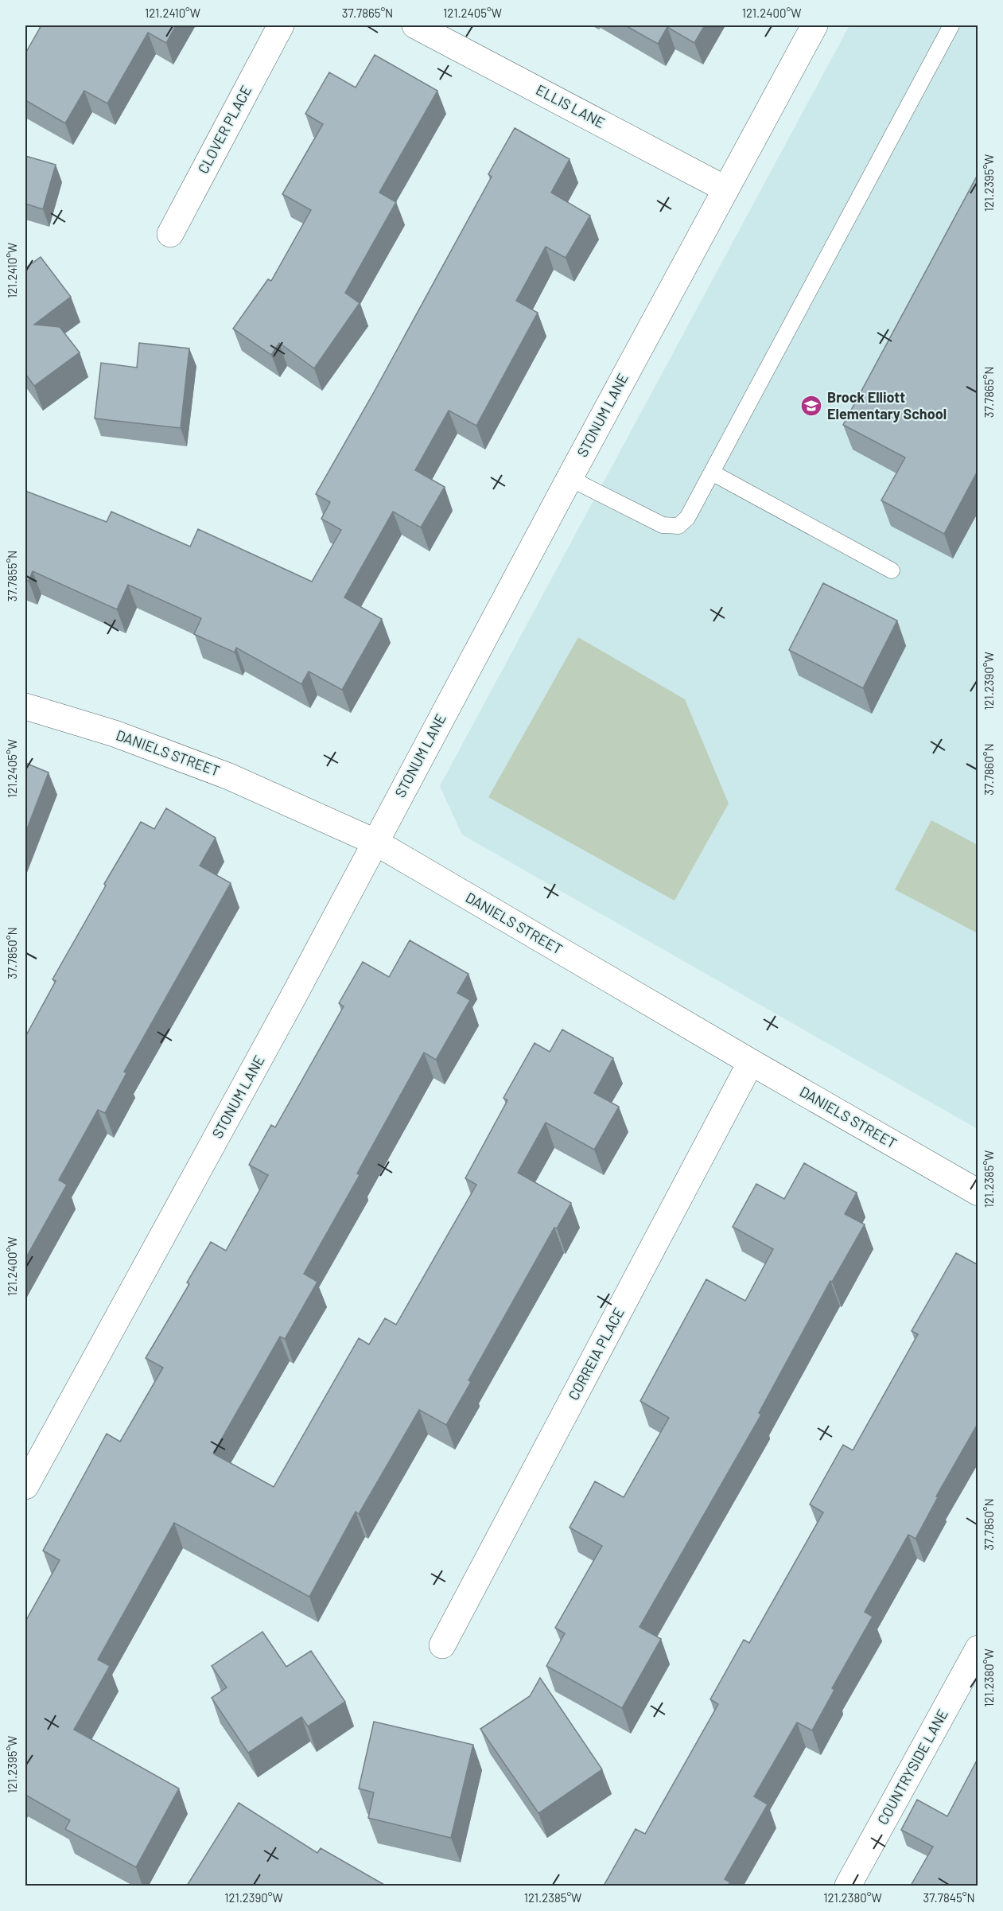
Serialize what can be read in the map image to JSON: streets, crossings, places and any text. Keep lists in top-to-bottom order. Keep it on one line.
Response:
{"streets":{"street":["ELLIS LANE","CLOVER PLACE","STONUM LANE","DANIELS STREET","CORREIA PLACE","COUNTRYSIDE LANE"]},"crossings":[["ELLIS LANE","STONUM LANE"],["STONUM LANE","DANIELS STREET"],["DANIELS STREET","CORREIA PLACE"]],"places":{"school or university":["Brock Elliott Elementary School"]},"coordinates":["121.2410°W","37.7865°N","121.2405°W","121.2400°W","121.2395°W","37.7855°N","121.2390°W","37.7860°N","37.7850°N","121.2385°W","121.2380°W","37.7845°N"]}
